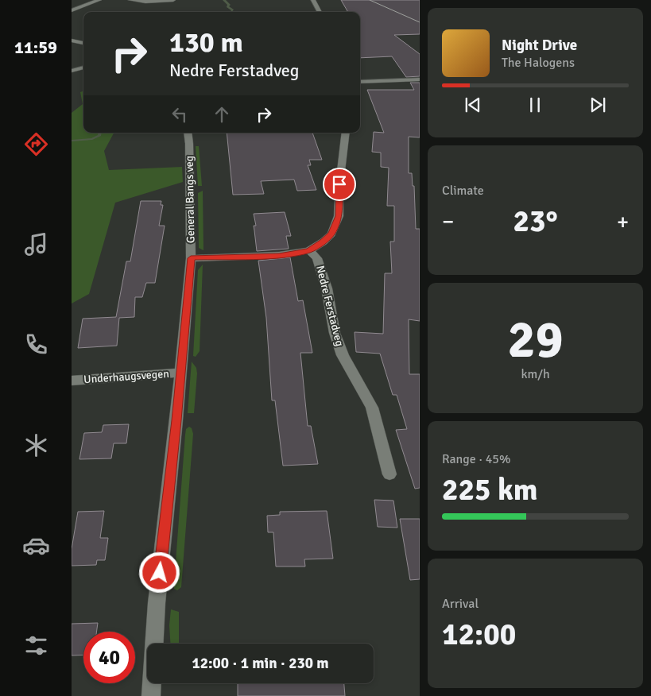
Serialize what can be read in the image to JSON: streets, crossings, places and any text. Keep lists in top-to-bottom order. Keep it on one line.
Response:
{"streets":{"street":["General Bangs veg","Nedre Ferstadveg","Underhaugsvegen"]},"crossings":[["General Bangs veg","Underhaugsvegen"]],"page":{"tabs":"11:59","turn":["130 m","Nedre Ferstadveg"],"song":["Night Drive","The Halogens"],"tile":["Climate",["29","km/h"],["Range · 45%","225 km"],["Arrival","12:00"]],"heat":["−","23°","+"],"limit":"40","trip":"12:00 · 1 min · 230 m"}}
